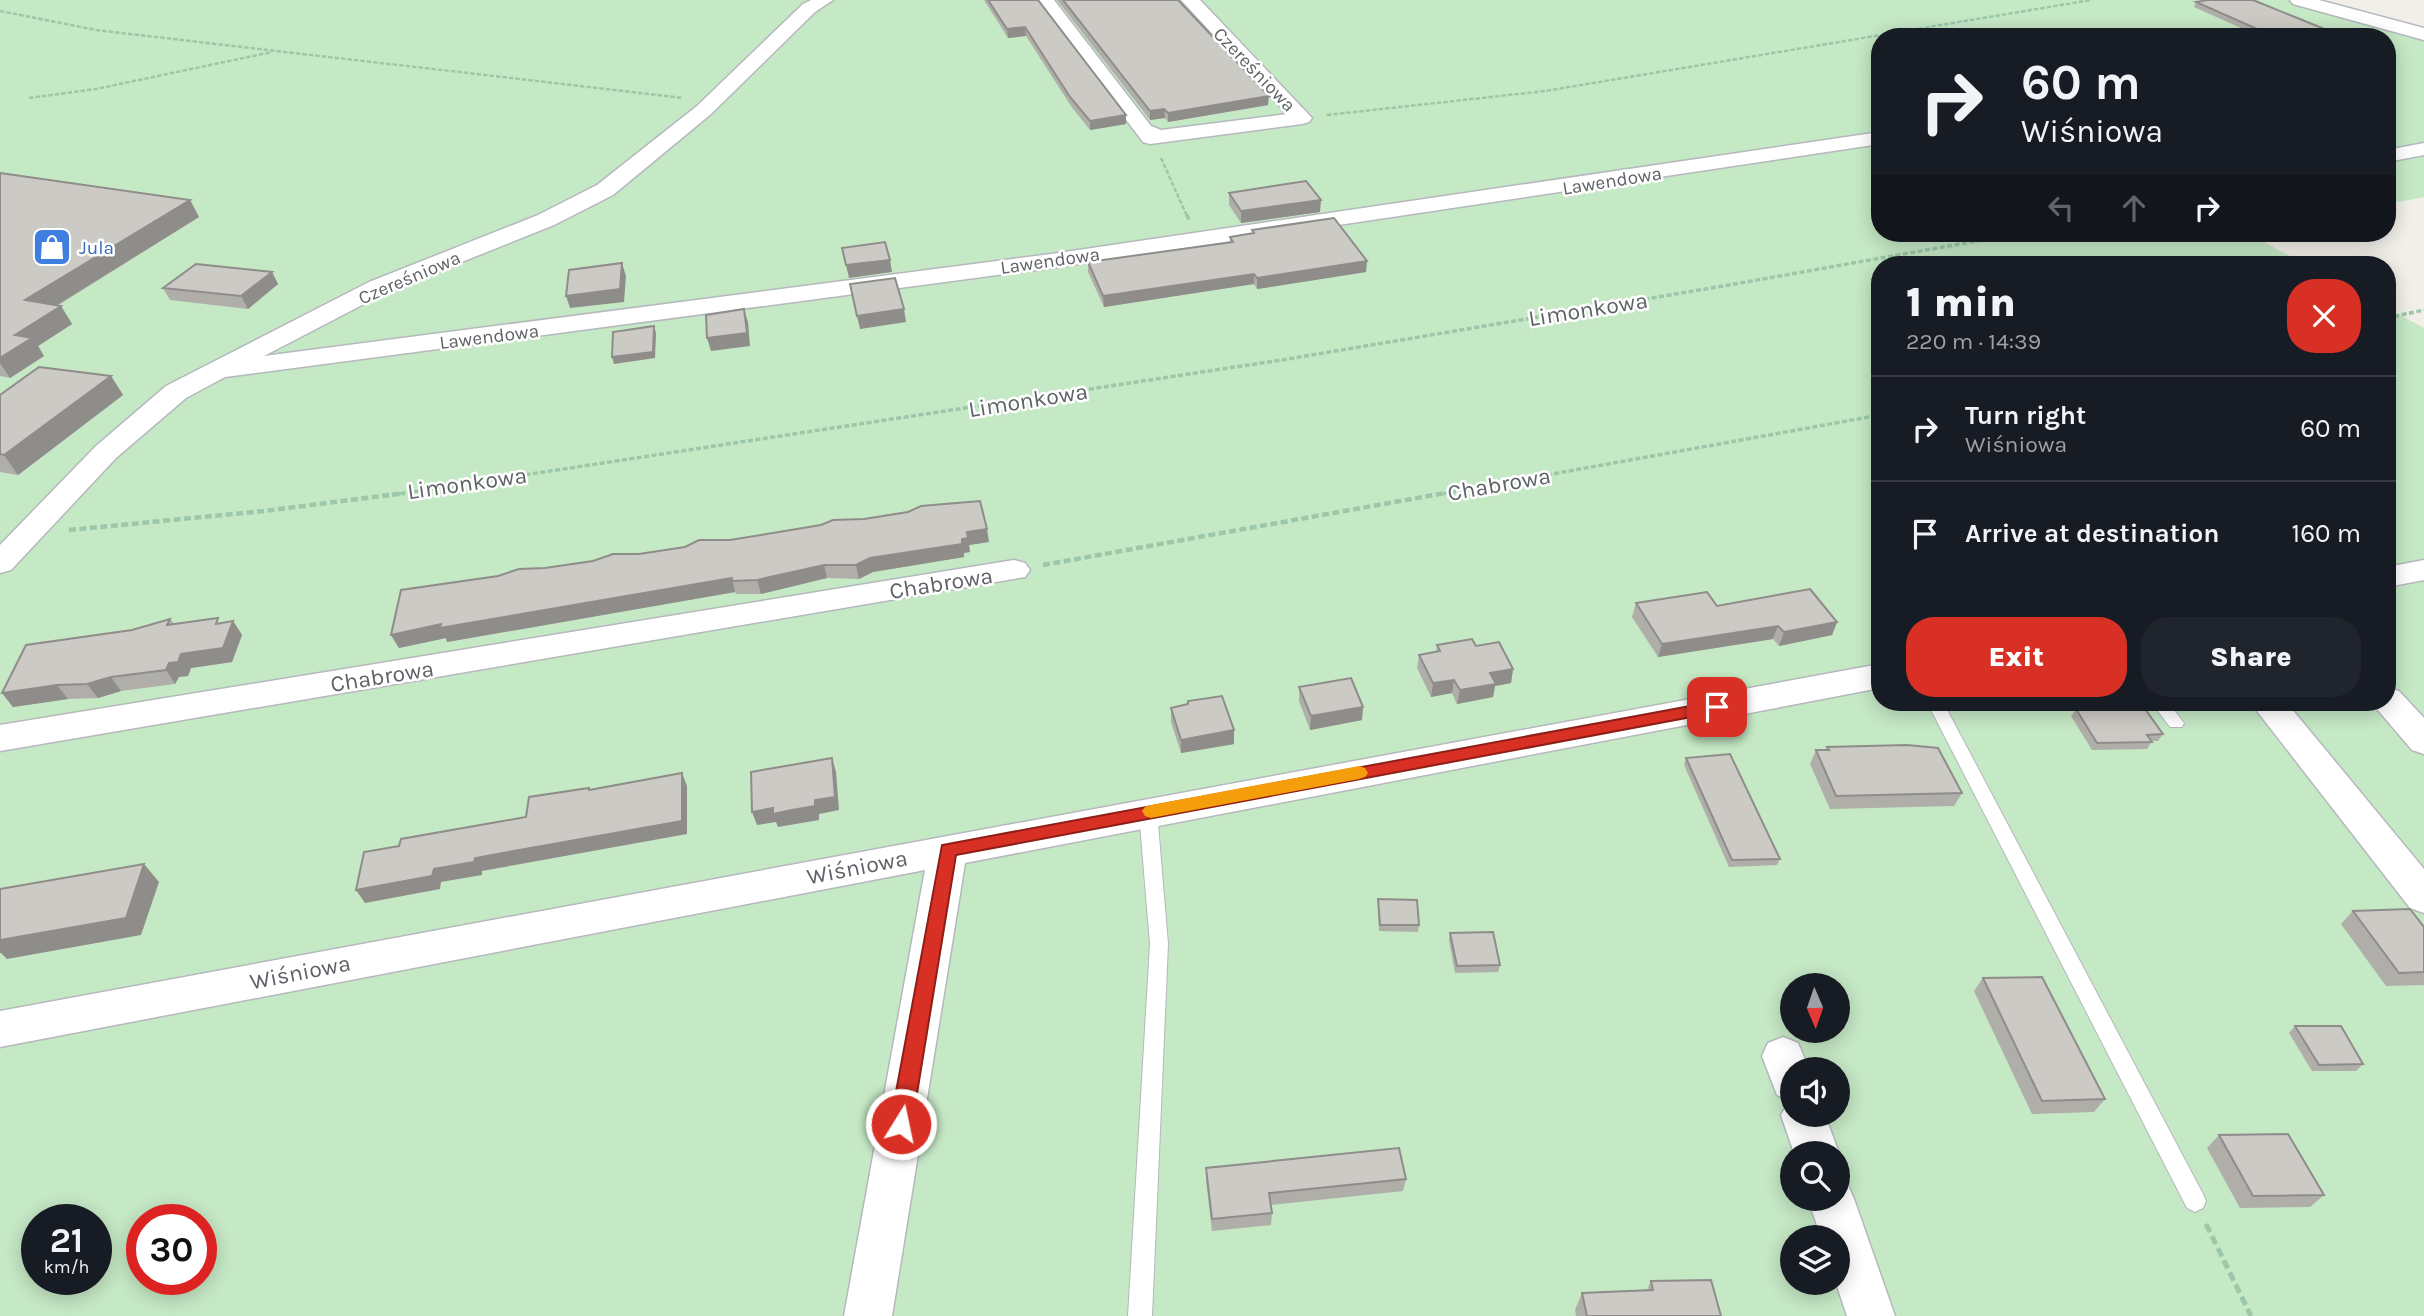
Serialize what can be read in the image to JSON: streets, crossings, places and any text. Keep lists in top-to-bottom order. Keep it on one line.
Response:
{"streets":{"street":["Czereśniowa","Lawendowa","Chabrowa","Wiśniowa"],"path":["Limonkowa"]},"crossings":[["Czereśniowa","Lawendowa"],["Czereśniowa","Limonkowa"]],"places":{"shop":["Jula"]},"north":"bottom","page":{"turn":["60 m","Wiśniowa"],"heading":["1 min","220 m · 14:39"],"list":[{"name":"Turn right","note":"Wiśniowa","value":"60 m"},{"name":"Arrive at destination","value":"160 m"}],"buttons":["Exit","Share"],"speed":"21 km/h","limit":"30"}}
